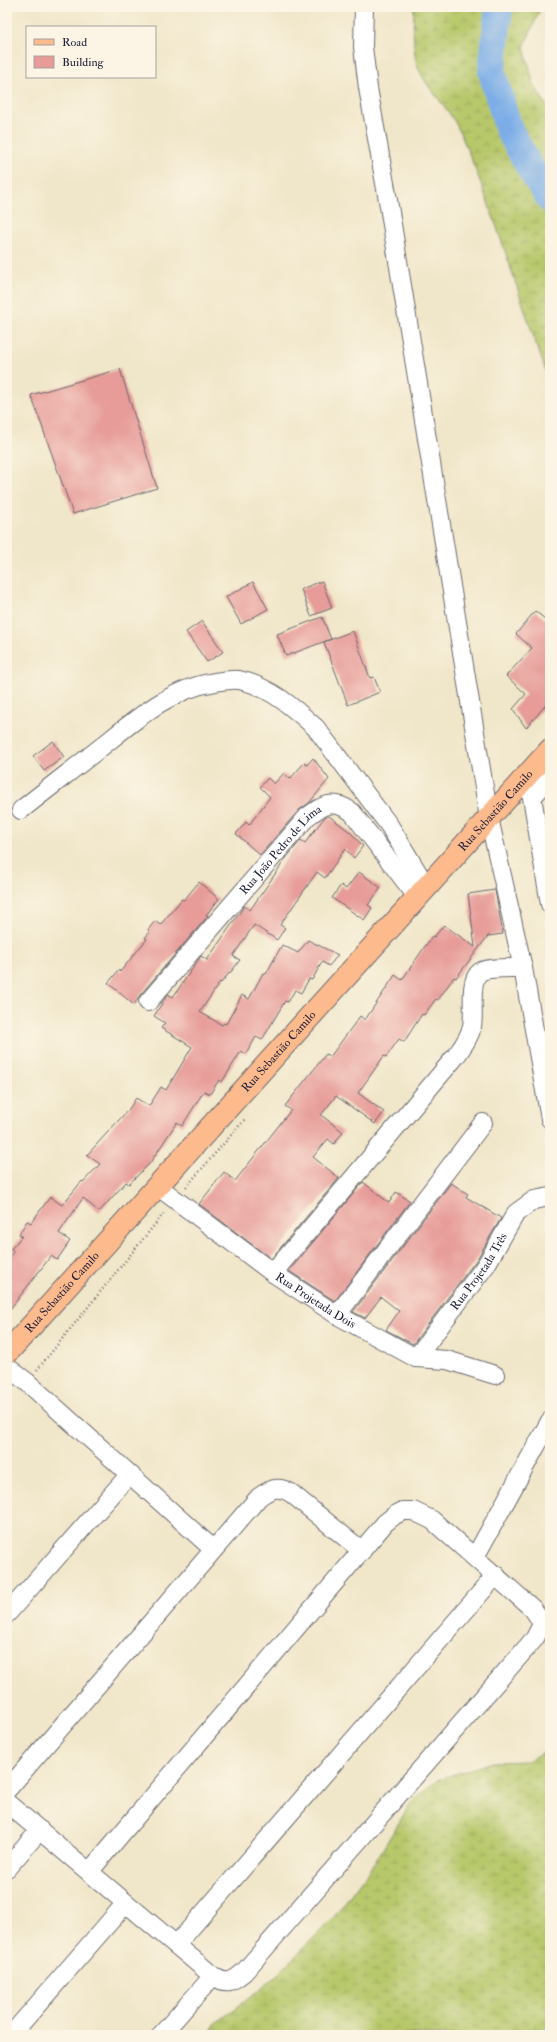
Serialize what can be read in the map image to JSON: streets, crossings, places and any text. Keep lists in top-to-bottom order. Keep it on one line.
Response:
{"streets":{"main road":["Rua Sebastião Camilo"],"street":["Rua João Pedro de Lima","Rua Projetada Três","Rua Projetada Dois"]},"crossings":[["Rua Sebastião Camilo","Rua João Pedro de Lima"],["Rua Sebastião Camilo","Rua Projetada Dois"],["Rua Projetada Três","Rua Projetada Dois"]],"legend":["Road","Building"]}
